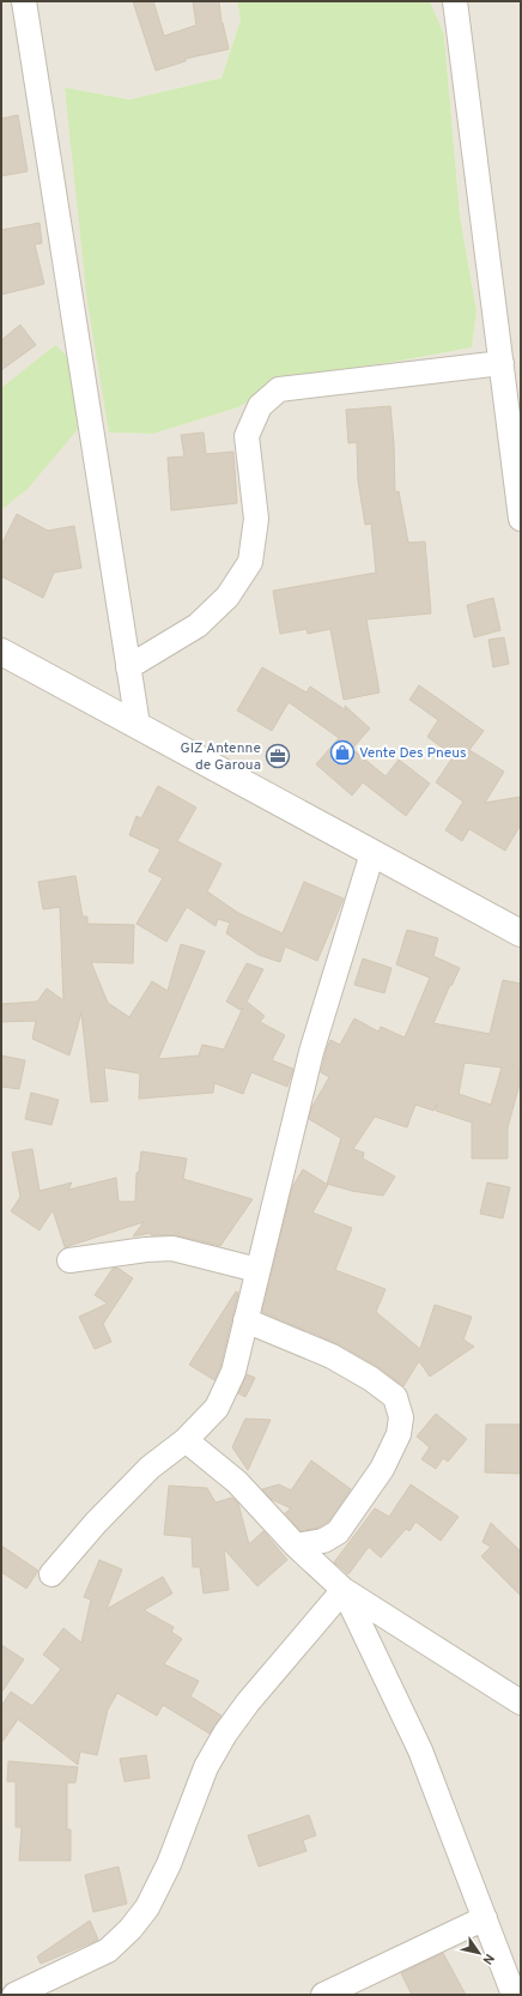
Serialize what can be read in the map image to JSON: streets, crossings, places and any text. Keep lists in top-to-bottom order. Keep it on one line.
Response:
{"places":{"shop":["Vente Des Pneus"],"office":["GIZ Antenne de Garoua"]},"north":"bottom right"}
